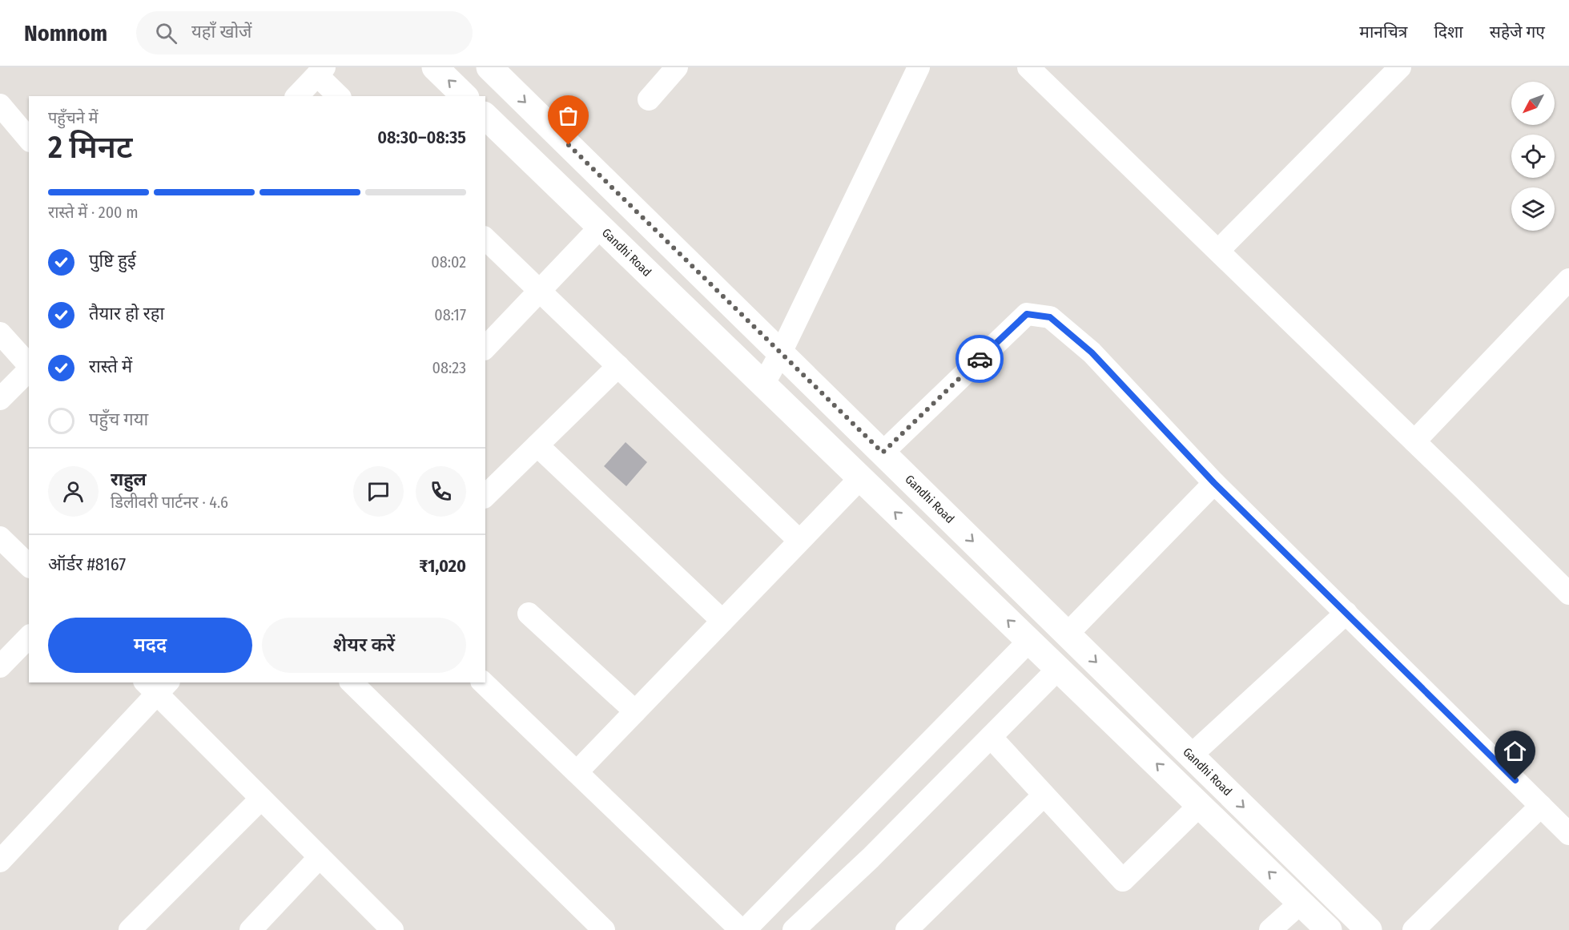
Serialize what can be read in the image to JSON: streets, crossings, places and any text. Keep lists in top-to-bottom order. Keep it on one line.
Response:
{"streets":{"main road":["Gandhi Road"]},"north":"bottom left","page":{"header":"Nomnom","search":"यहाँ खोजें","nav":["मानचित्र","दिशा","सहेजे गए"],"heading":["2 मिनट","पहुँचने में","08:30–08:35"],"panel":["राहुल","डिलीवरी पार्टनर · 4.6","ऑर्डर #8167","₹1,020"],"bar":"रास्ते में · 200 m","list":[["पुष्टि हुई","08:02"],["तैयार हो रहा","08:17"],["रास्ते में","08:23"],"पहुँच गया"],"buttons":["मदद","शेयर करें"]}}
